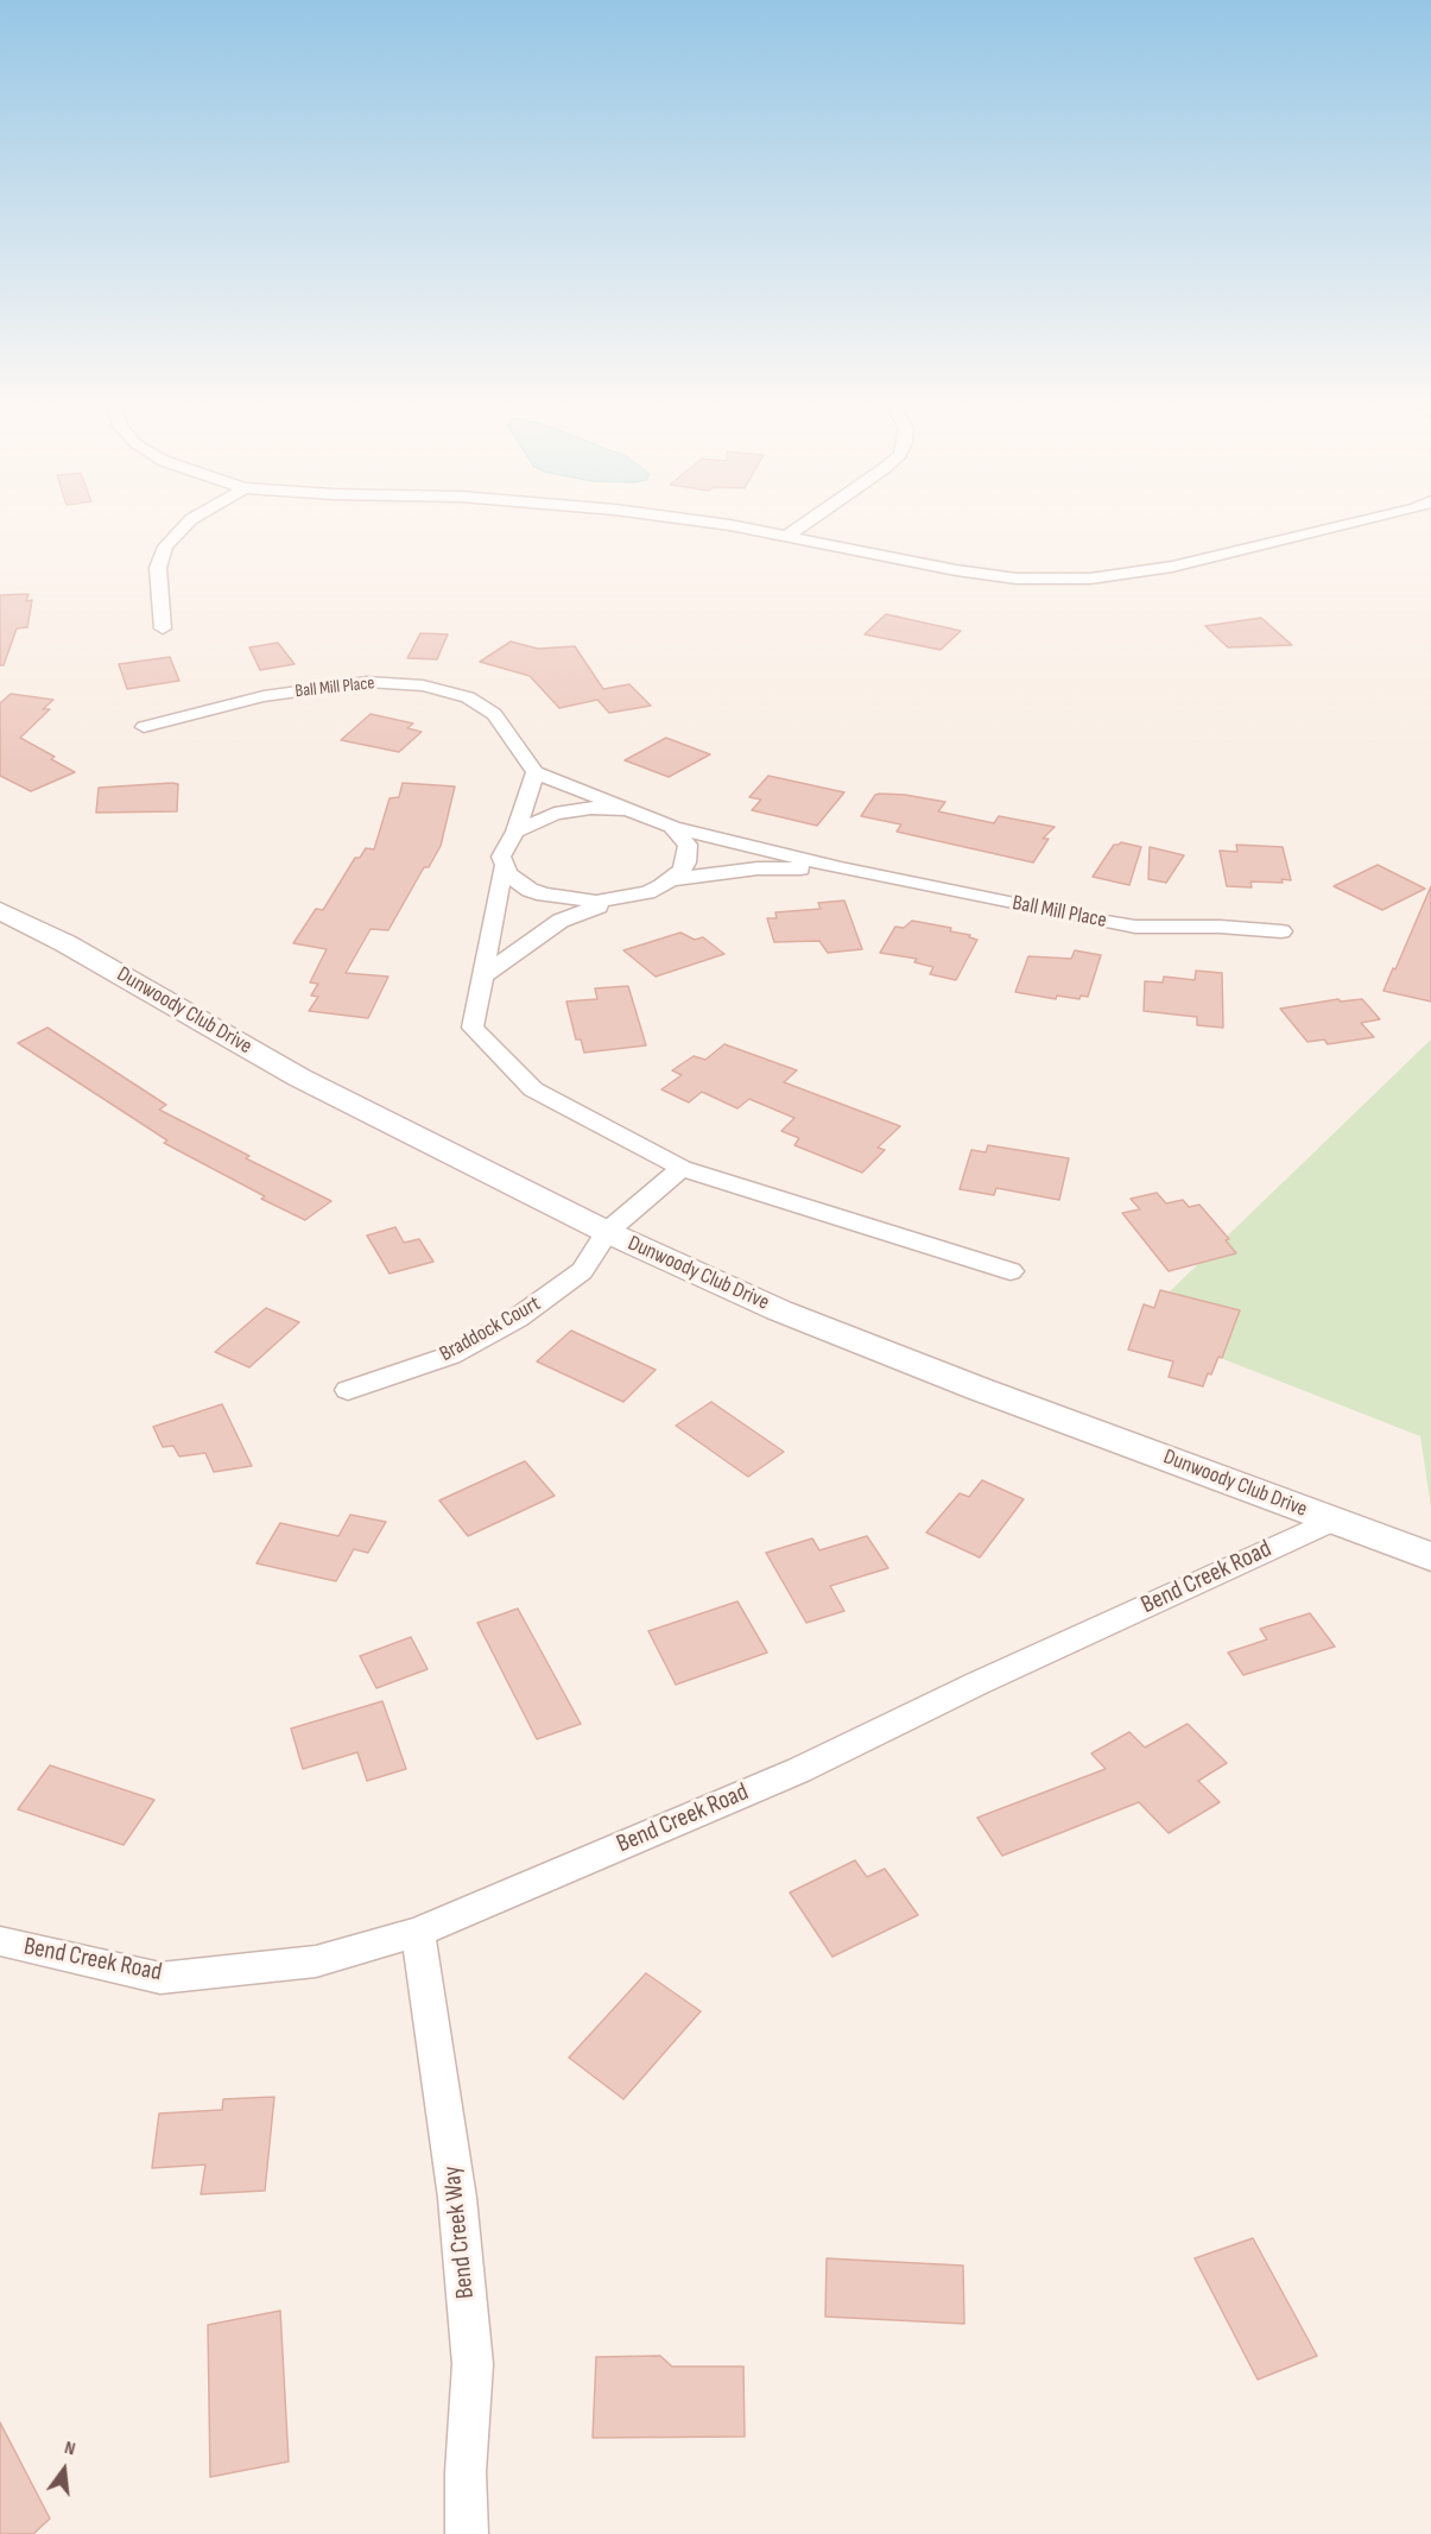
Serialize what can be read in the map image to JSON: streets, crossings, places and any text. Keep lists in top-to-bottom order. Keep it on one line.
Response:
{"streets":{"street":["Ball Mill Place","Dunwoody Club Drive","Braddock Court","Bend Creek Road","Bend Creek Way"]},"crossings":[["Dunwoody Club Drive","Braddock Court"],["Dunwoody Club Drive","Bend Creek Road"],["Bend Creek Road","Bend Creek Way"]],"north":"top"}
